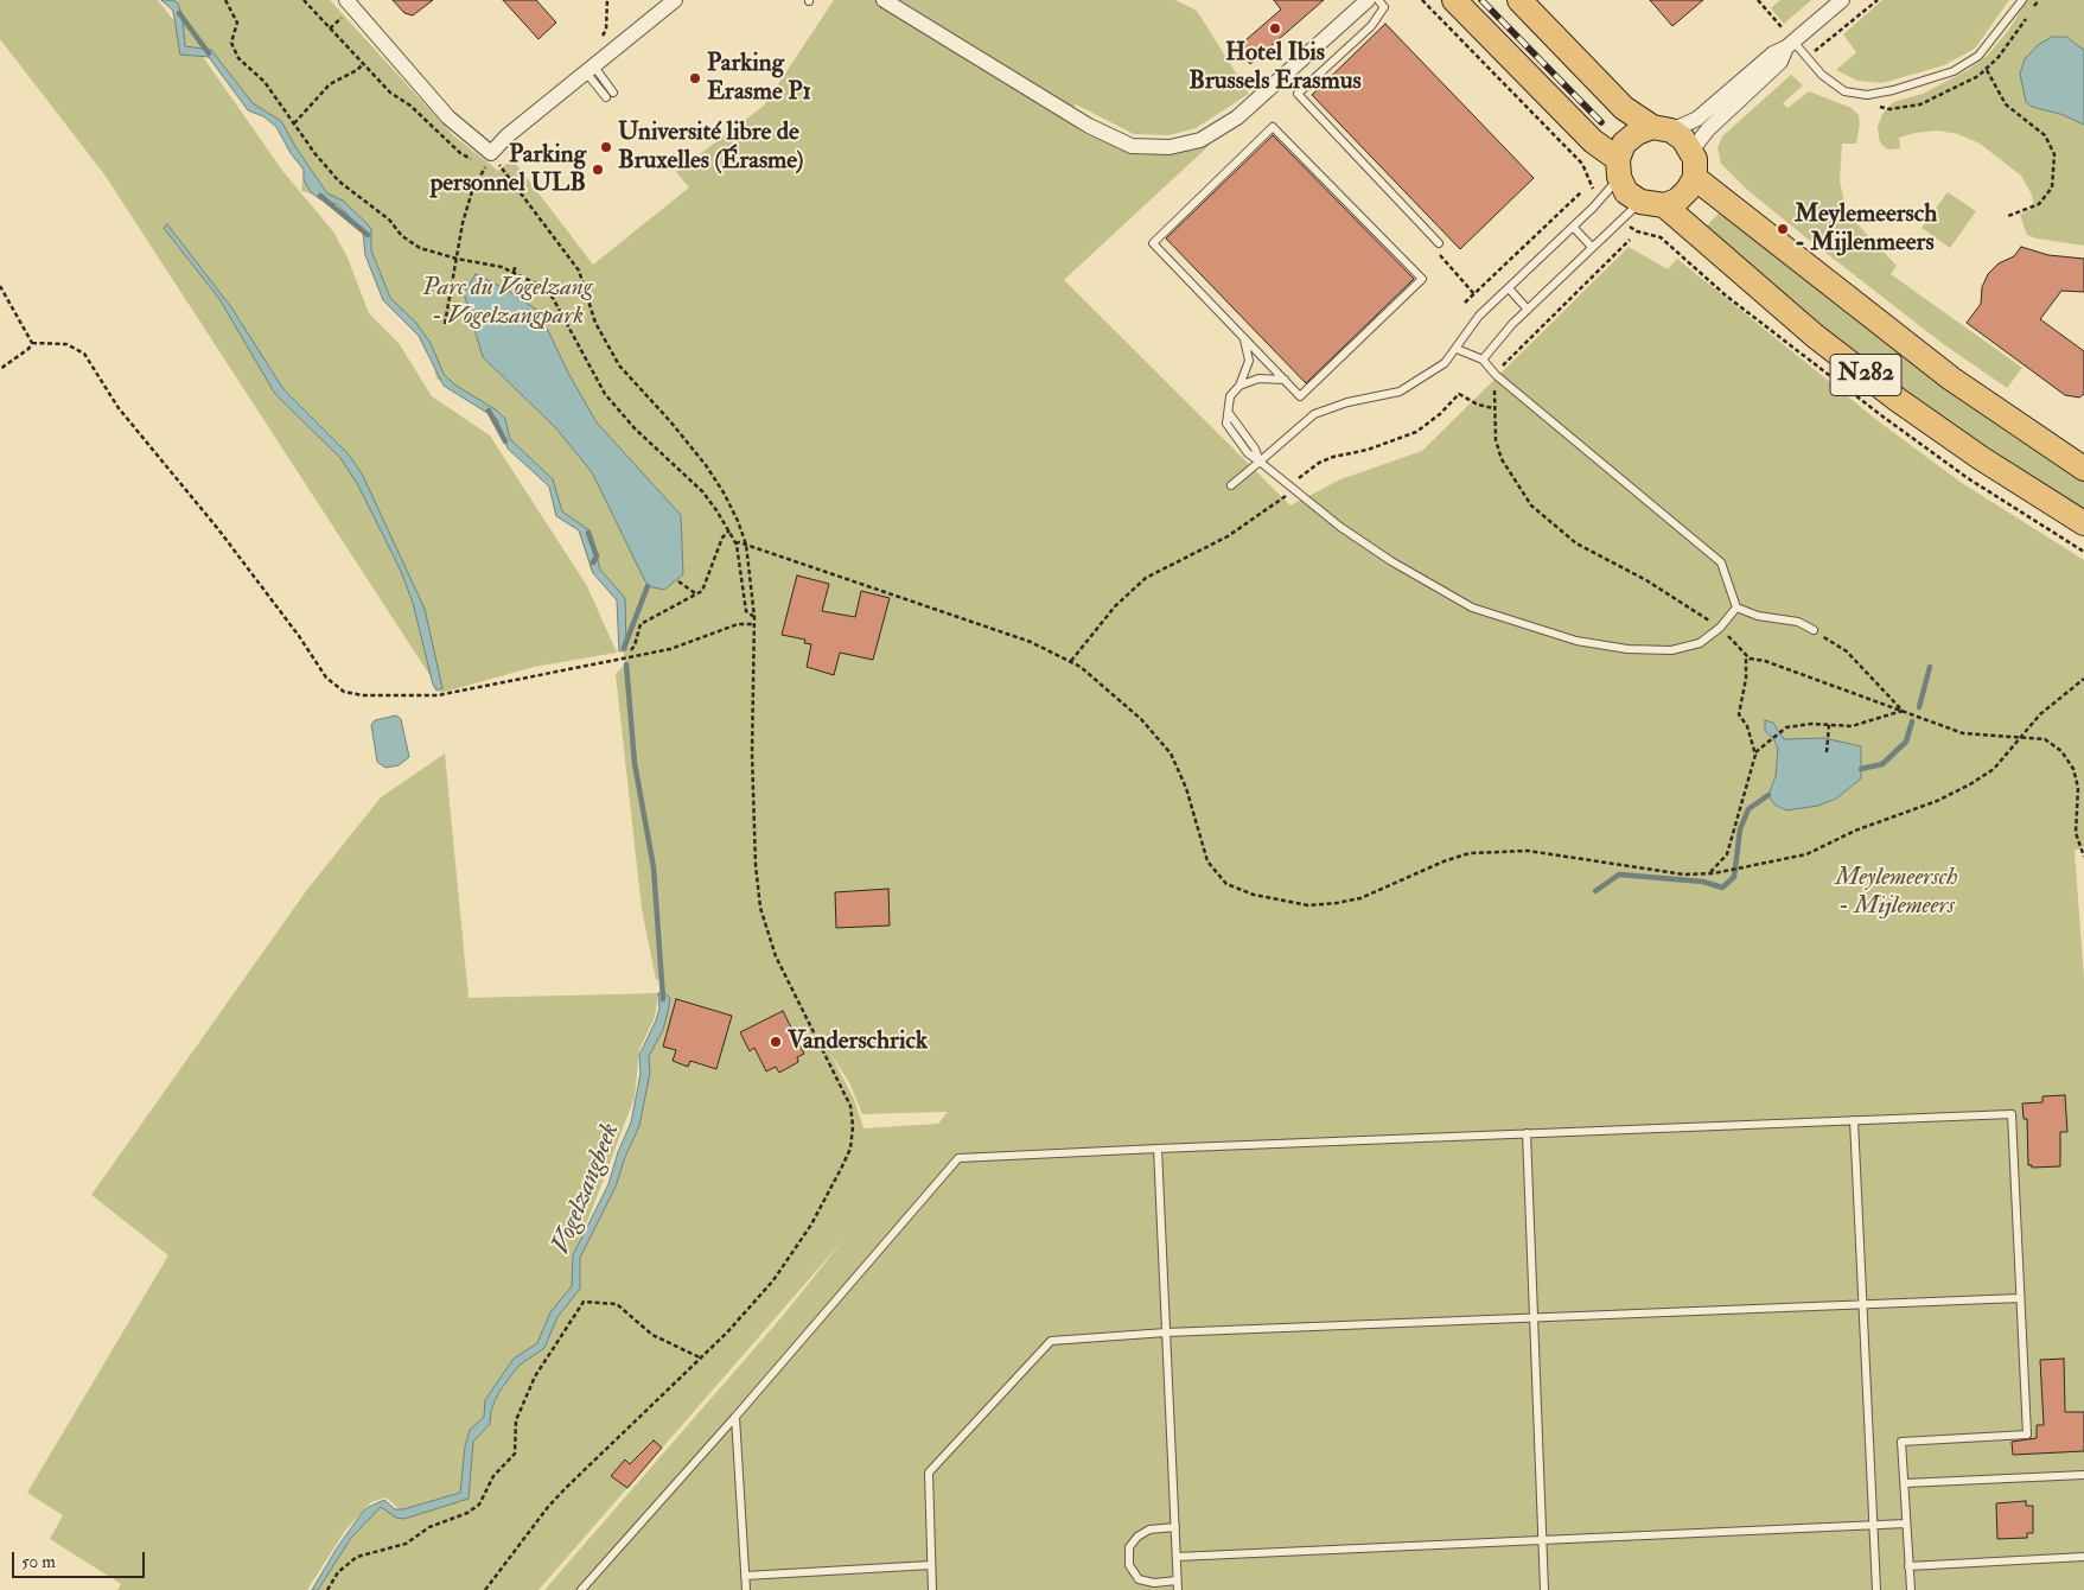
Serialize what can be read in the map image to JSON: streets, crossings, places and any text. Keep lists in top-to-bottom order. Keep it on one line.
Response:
{"streets":{"main road":["N282"]},"water":["Vogelzangbeek"],"parks":["Parc du Vogelzang - Vogelzangpark","Meylemeersch - Mijlemeers"],"places":["Hotel Ibis Brussels Erasmus","Parking Erasme P1","Université libre de Bruxelles (Érasme)","Parking personnel ULB","Meylemeersch - Mijlenmeers","Vanderschrick"],"scale_bar":"50 m"}
